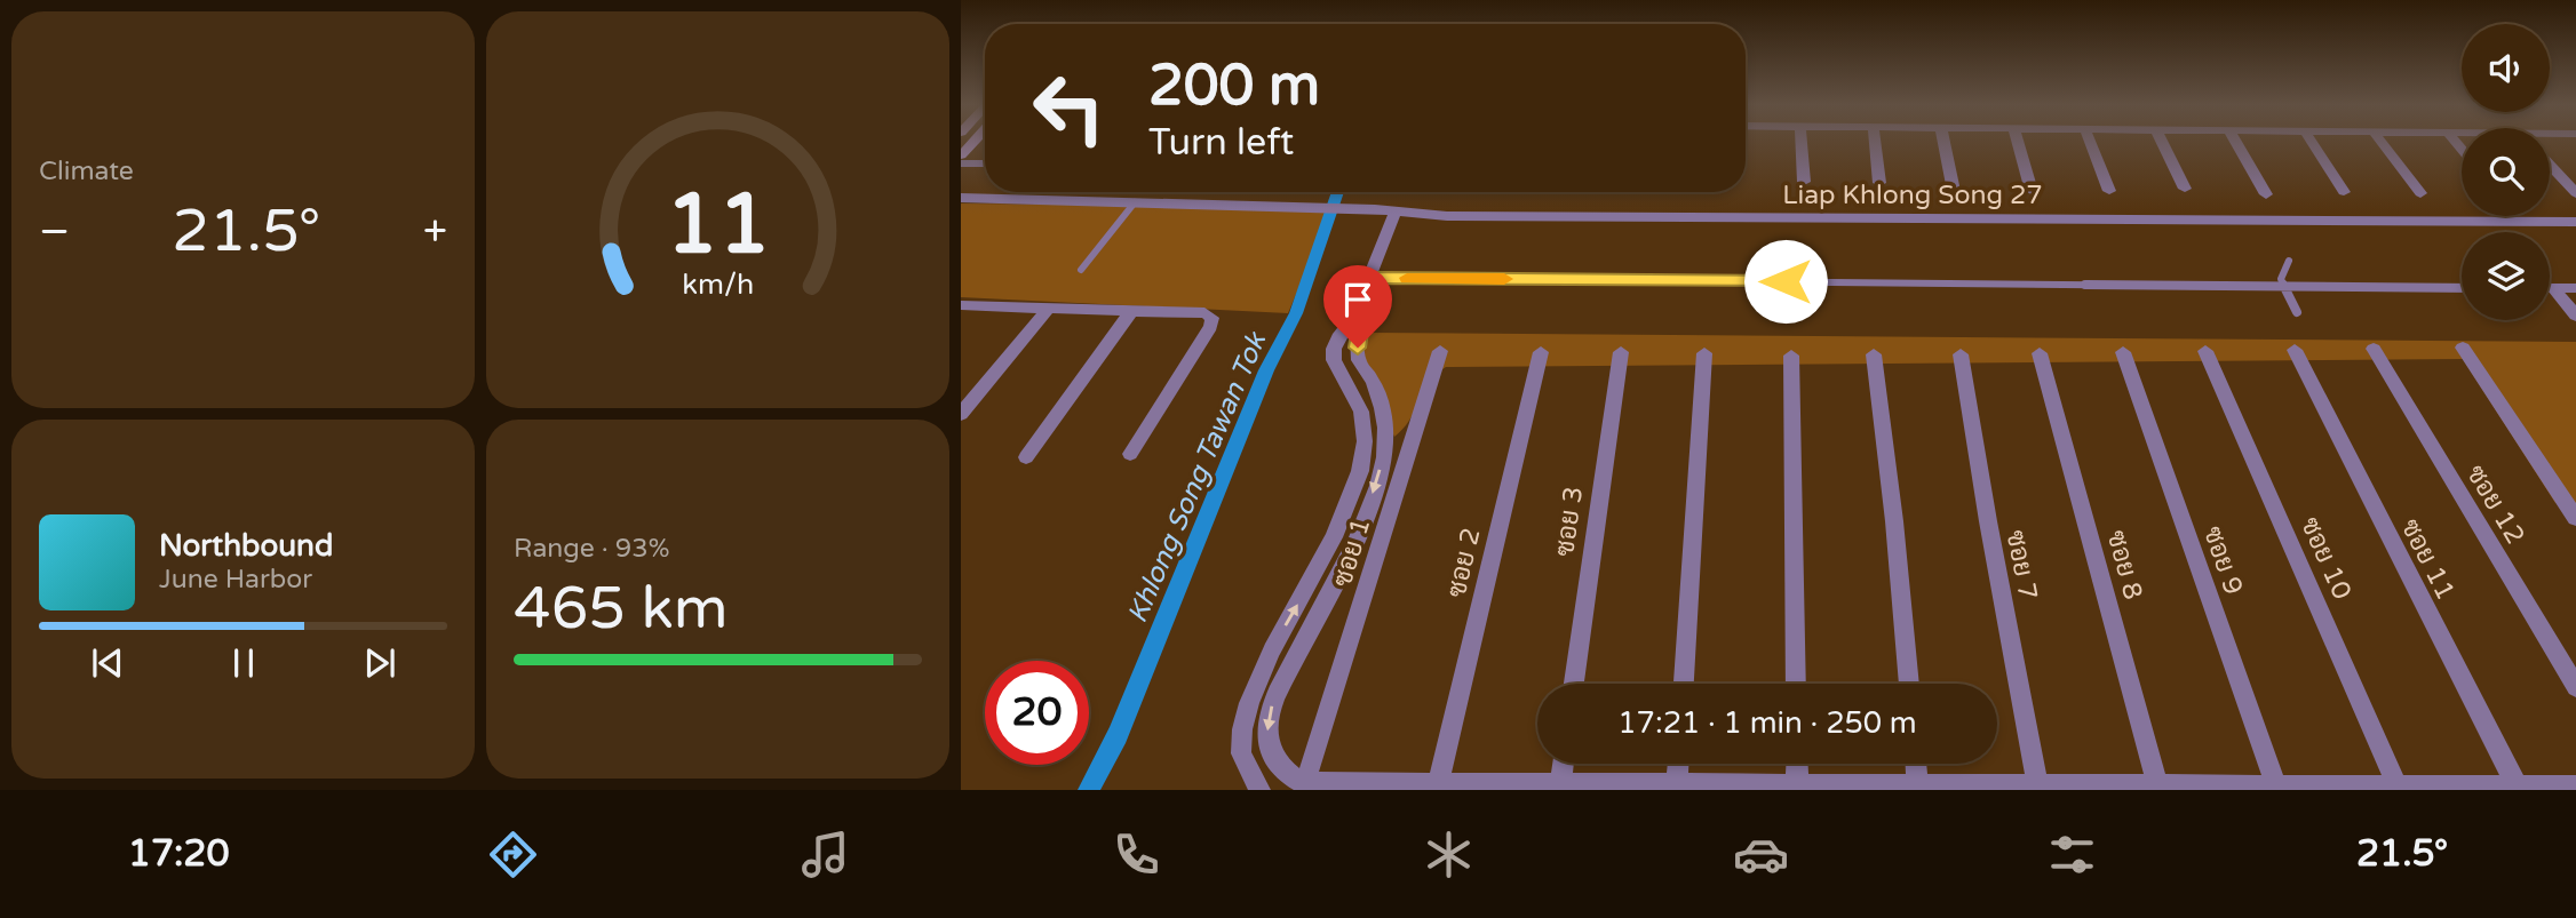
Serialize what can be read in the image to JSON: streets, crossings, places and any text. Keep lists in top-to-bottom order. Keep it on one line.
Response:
{"streets":{"street":["Liap Khlong Song 27","ซอย 12","ซอย 3","ซอย 1","ซอย 10","ซอย 11","ซอย 9","ซอย 2","ซอย 7","ซอย 8"]},"water":["Khlong Song Tawan Tok"],"page":{"tile":["Climate",["Range · 93%","465 km"]],"turn":["200 m","Turn left"],"heat":["−","21.5°","+"],"song":["Northbound","June Harbor"],"limit":"20","trip":"17:21 · 1 min · 250 m","tabs":["17:20","21.5°"],"gauge":["11","km/h"]}}
